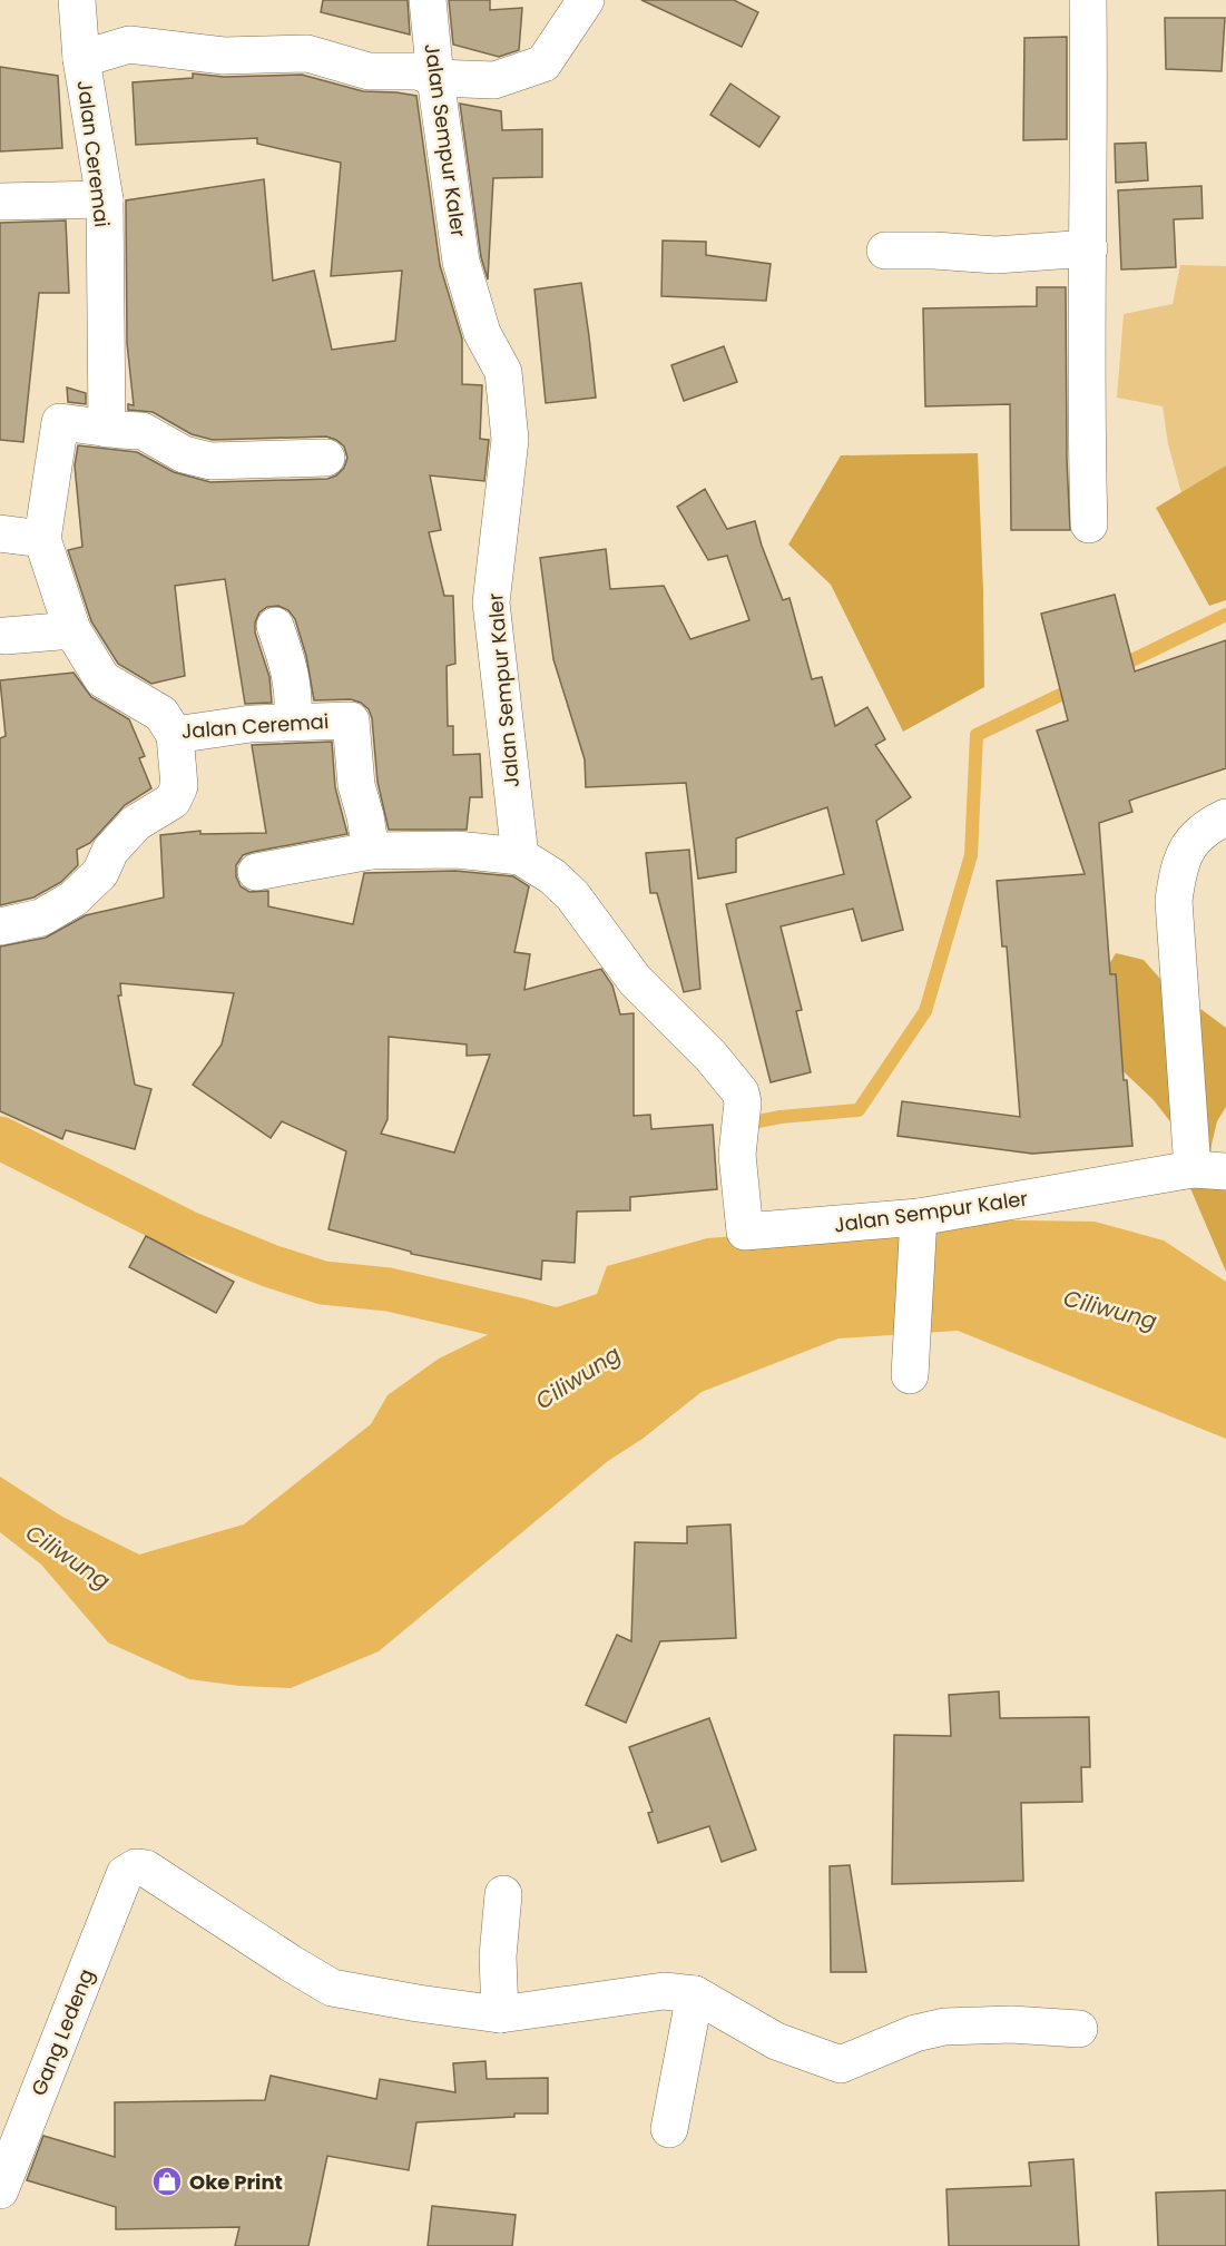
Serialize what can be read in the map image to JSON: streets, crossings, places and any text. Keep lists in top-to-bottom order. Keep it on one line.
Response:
{"streets":{"street":["Jalan Sempur Kaler","Jalan Ceremai","Gang Ledeng"]},"water":["Ciliwung"],"places":{"shop":["Oke Print"]}}
